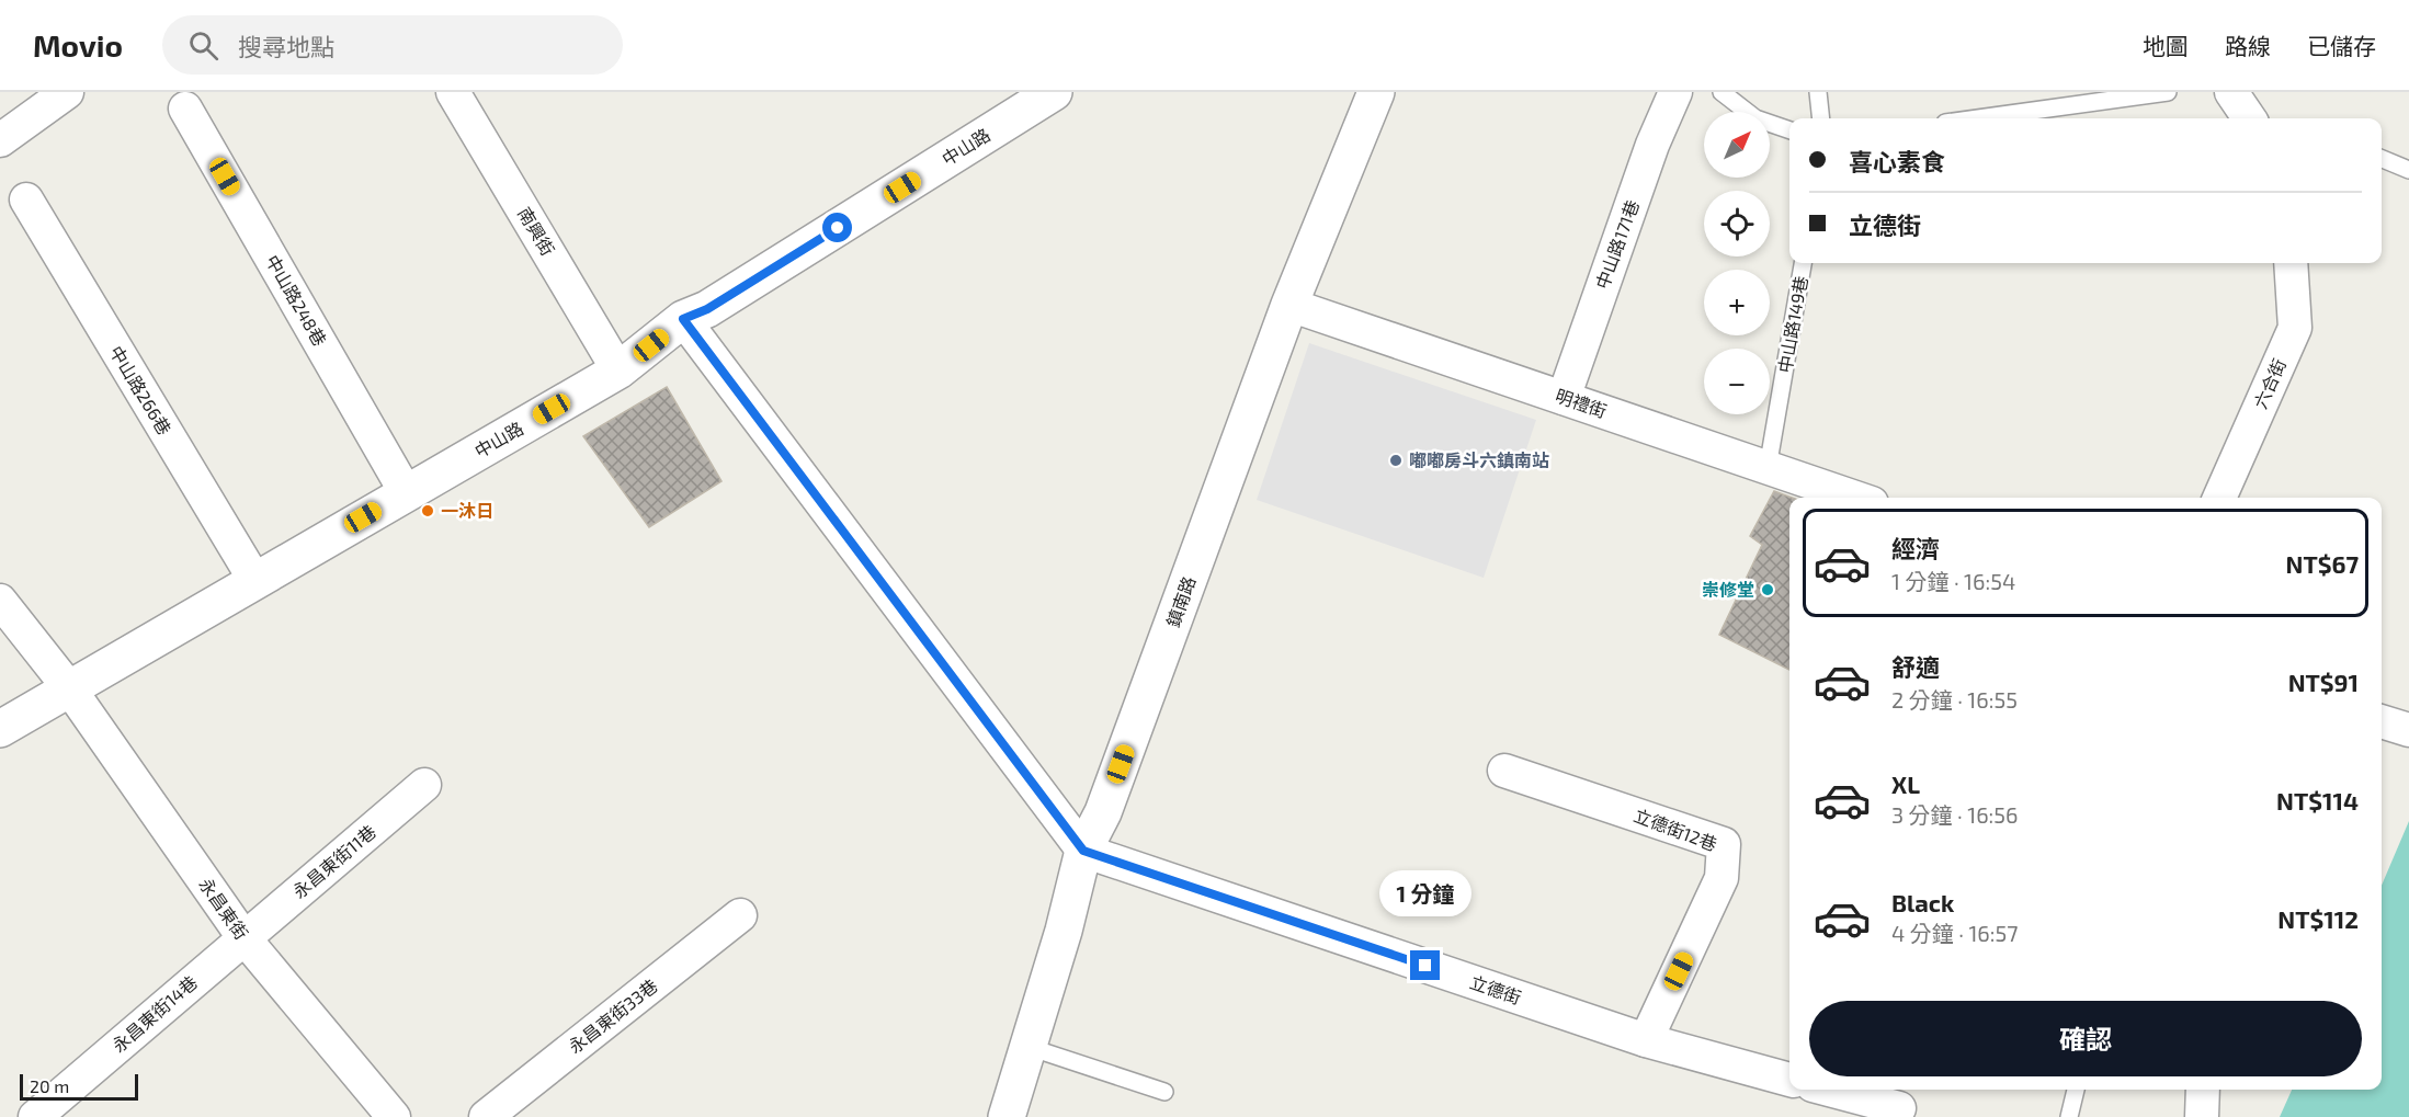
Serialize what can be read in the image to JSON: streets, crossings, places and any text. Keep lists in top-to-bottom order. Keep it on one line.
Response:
{"streets":{"street":["中山路","南興街","中山路171巷","中山路248巷","六合街","中山路266巷","明禮街","鎮南路","立德街12巷","永昌東街11巷","永昌東街","立德街","永昌東街14巷","永昌東街33巷"],"lane":["中山路149巷"]},"crossings":[["中山路","南興街"],["中山路","中山路248巷"],["中山路","中山路266巷"],["中山路","永昌東街"],["中山路171巷","明禮街"],["中山路149巷","明禮街"],["明禮街","鎮南路"],["鎮南路","立德街"],["立德街12巷","立德街"],["永昌東街11巷","永昌東街"],["永昌東街11巷","永昌東街14巷"],["永昌東街","永昌東街14巷"]],"places":["嘟嘟房斗六鎮南站","一沐日","崇修堂"],"scale_bar":"20 m","north":"top right","page":{"header":"Movio","search":"搜尋地點","nav":["地圖","路線","已儲存"],"map_buttons":["+","−"],"banner":["喜心素食","立德街"],"list":[{"name":"經濟","note":"1 分鐘 · 16:54","value":"NT$67"},{"name":"舒適","note":"2 分鐘 · 16:55","value":"NT$91"},{"name":"XL","note":"3 分鐘 · 16:56","value":"NT$114"},{"name":"Black","note":"4 分鐘 · 16:57","value":"NT$112"}],"bubble":"1 分鐘","buttons":"確認","scale":"20 m"}}
